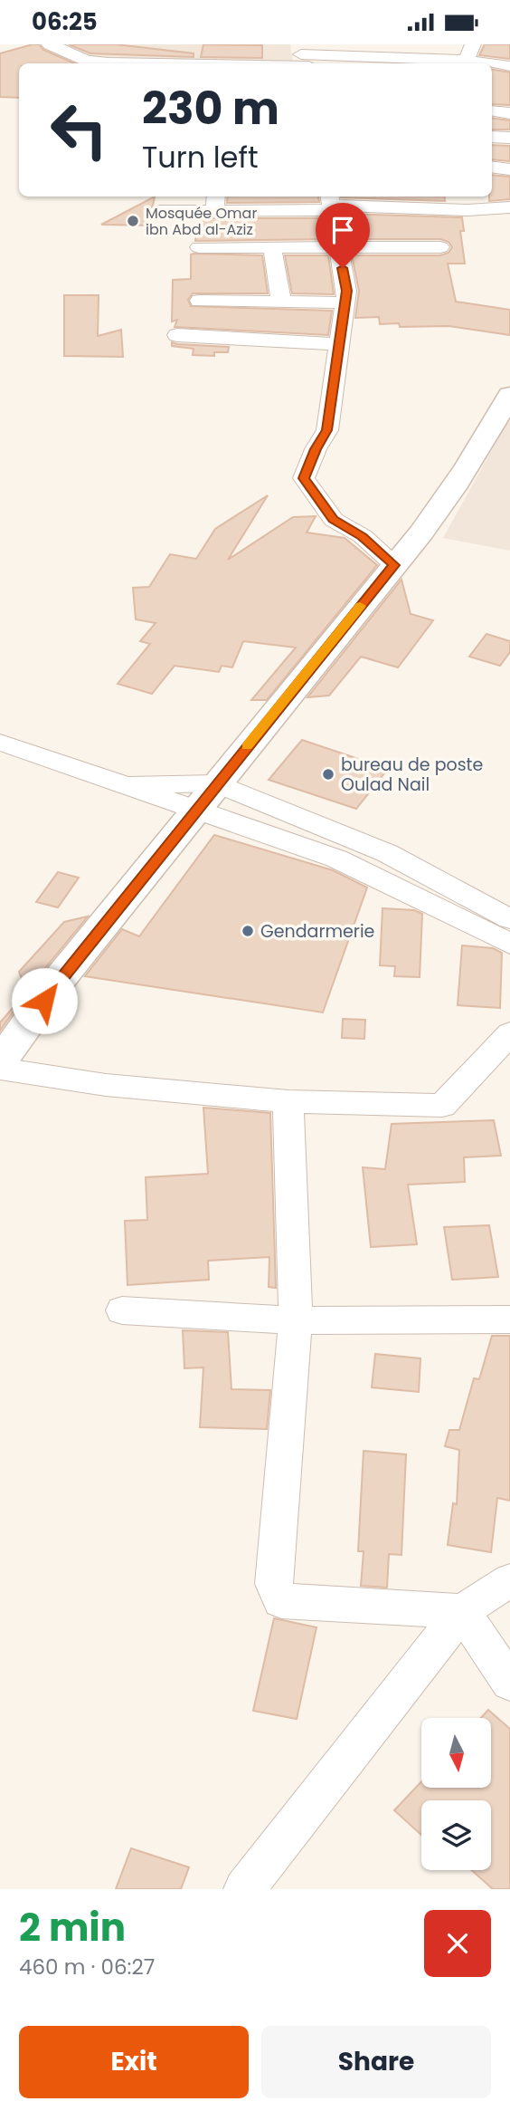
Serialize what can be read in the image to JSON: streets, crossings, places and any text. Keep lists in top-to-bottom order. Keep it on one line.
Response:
{"places":["Mosquée Omar ibn Abd al-Aziz","bureau de poste Oulad Nail","Gendarmerie"],"north":"bottom","page":{"status":"06:25","turn":["230 m","Turn left"],"heading":["2 min","460 m · 06:27"],"buttons":["Exit","Share"]}}
